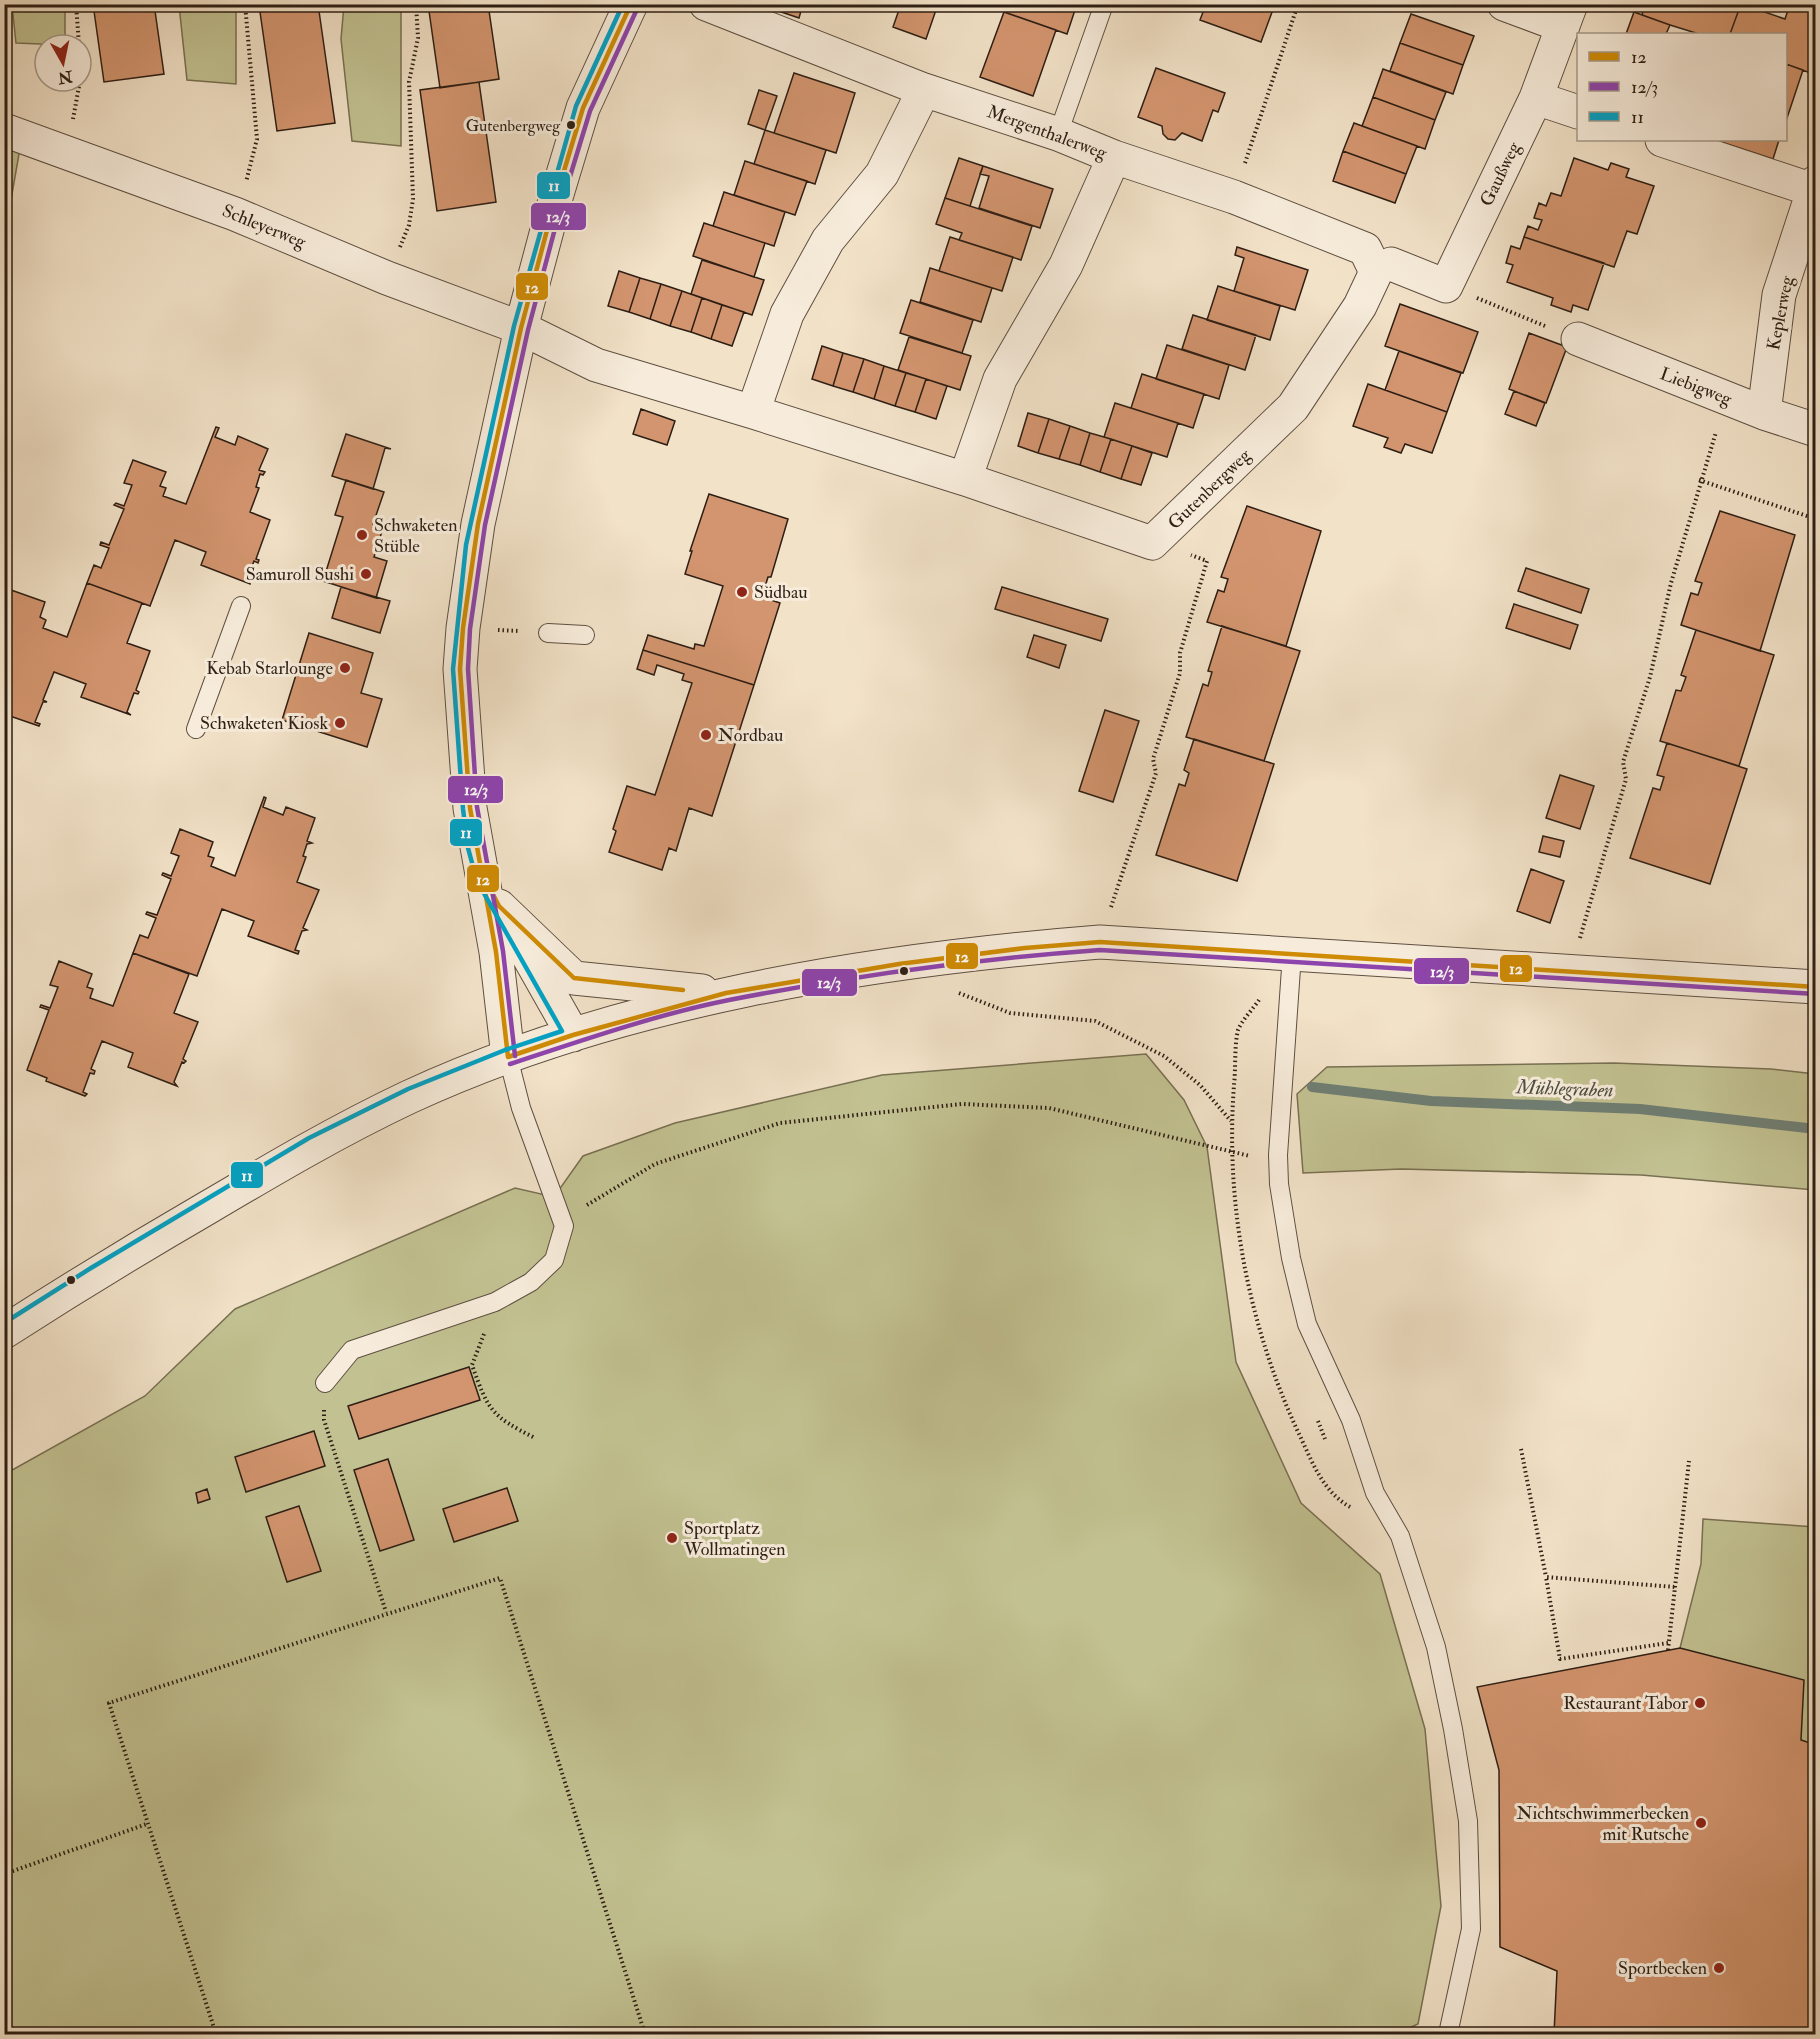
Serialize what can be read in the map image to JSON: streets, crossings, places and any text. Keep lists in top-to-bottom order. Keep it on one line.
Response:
{"streets":{"street":["Mergenthalerweg","Gaußweg","Schleyerweg","Keplerweg","Liebigweg","Gutenbergweg"]},"crossings":[["Mergenthalerweg","Gutenbergweg"],["Schleyerweg","Gutenbergweg"],["Keplerweg","Liebigweg"]],"water":["Mühlegraben"],"places":["Gutenbergweg","Schwaketen Stüble","Samuroll Sushi","Südbau","Kebab Starlounge","Schwaketen Kiosk","Nordbau","Sportplatz Wollmatingen","Restaurant Tabor","Nichtschwimmerbecken mit Rutsche","Sportbecken"],"lines":["transit line 12","transit line 11","transit line 12/3"],"legend":["12","12/3","11"],"north":"bottom"}
